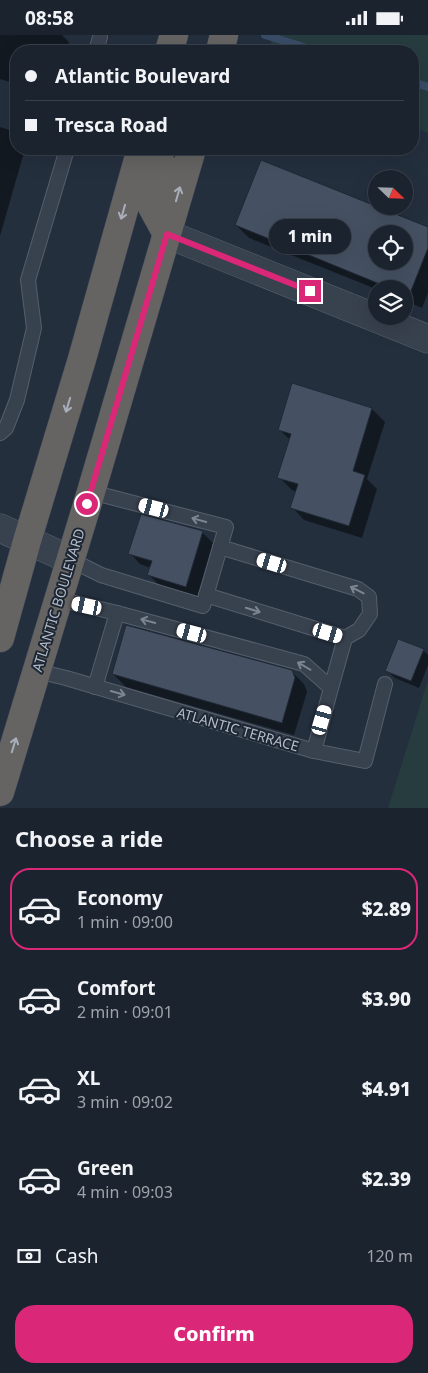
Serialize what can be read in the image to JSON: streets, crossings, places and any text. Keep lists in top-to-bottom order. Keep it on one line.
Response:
{"streets":{"highway":["ATLANTIC BOULEVARD"],"lane":["ATLANTIC TERRACE"]},"crossings":[["ATLANTIC BOULEVARD","ATLANTIC TERRACE"]],"north":"bottom right","page":{"status":"08:58","banner":["Atlantic Boulevard","Tresca Road"],"bubble":"1 min","heading":"Choose a ride","list":[{"name":"Economy","note":"1 min · 09:00","value":"$2.89"},{"name":"Comfort","note":"2 min · 09:01","value":"$3.90"},{"name":"XL","note":"3 min · 09:02","value":"$4.91"},{"name":"Green","note":"4 min · 09:03","value":"$2.39"}],"pay":["Cash","120 m"],"buttons":"Confirm"}}
